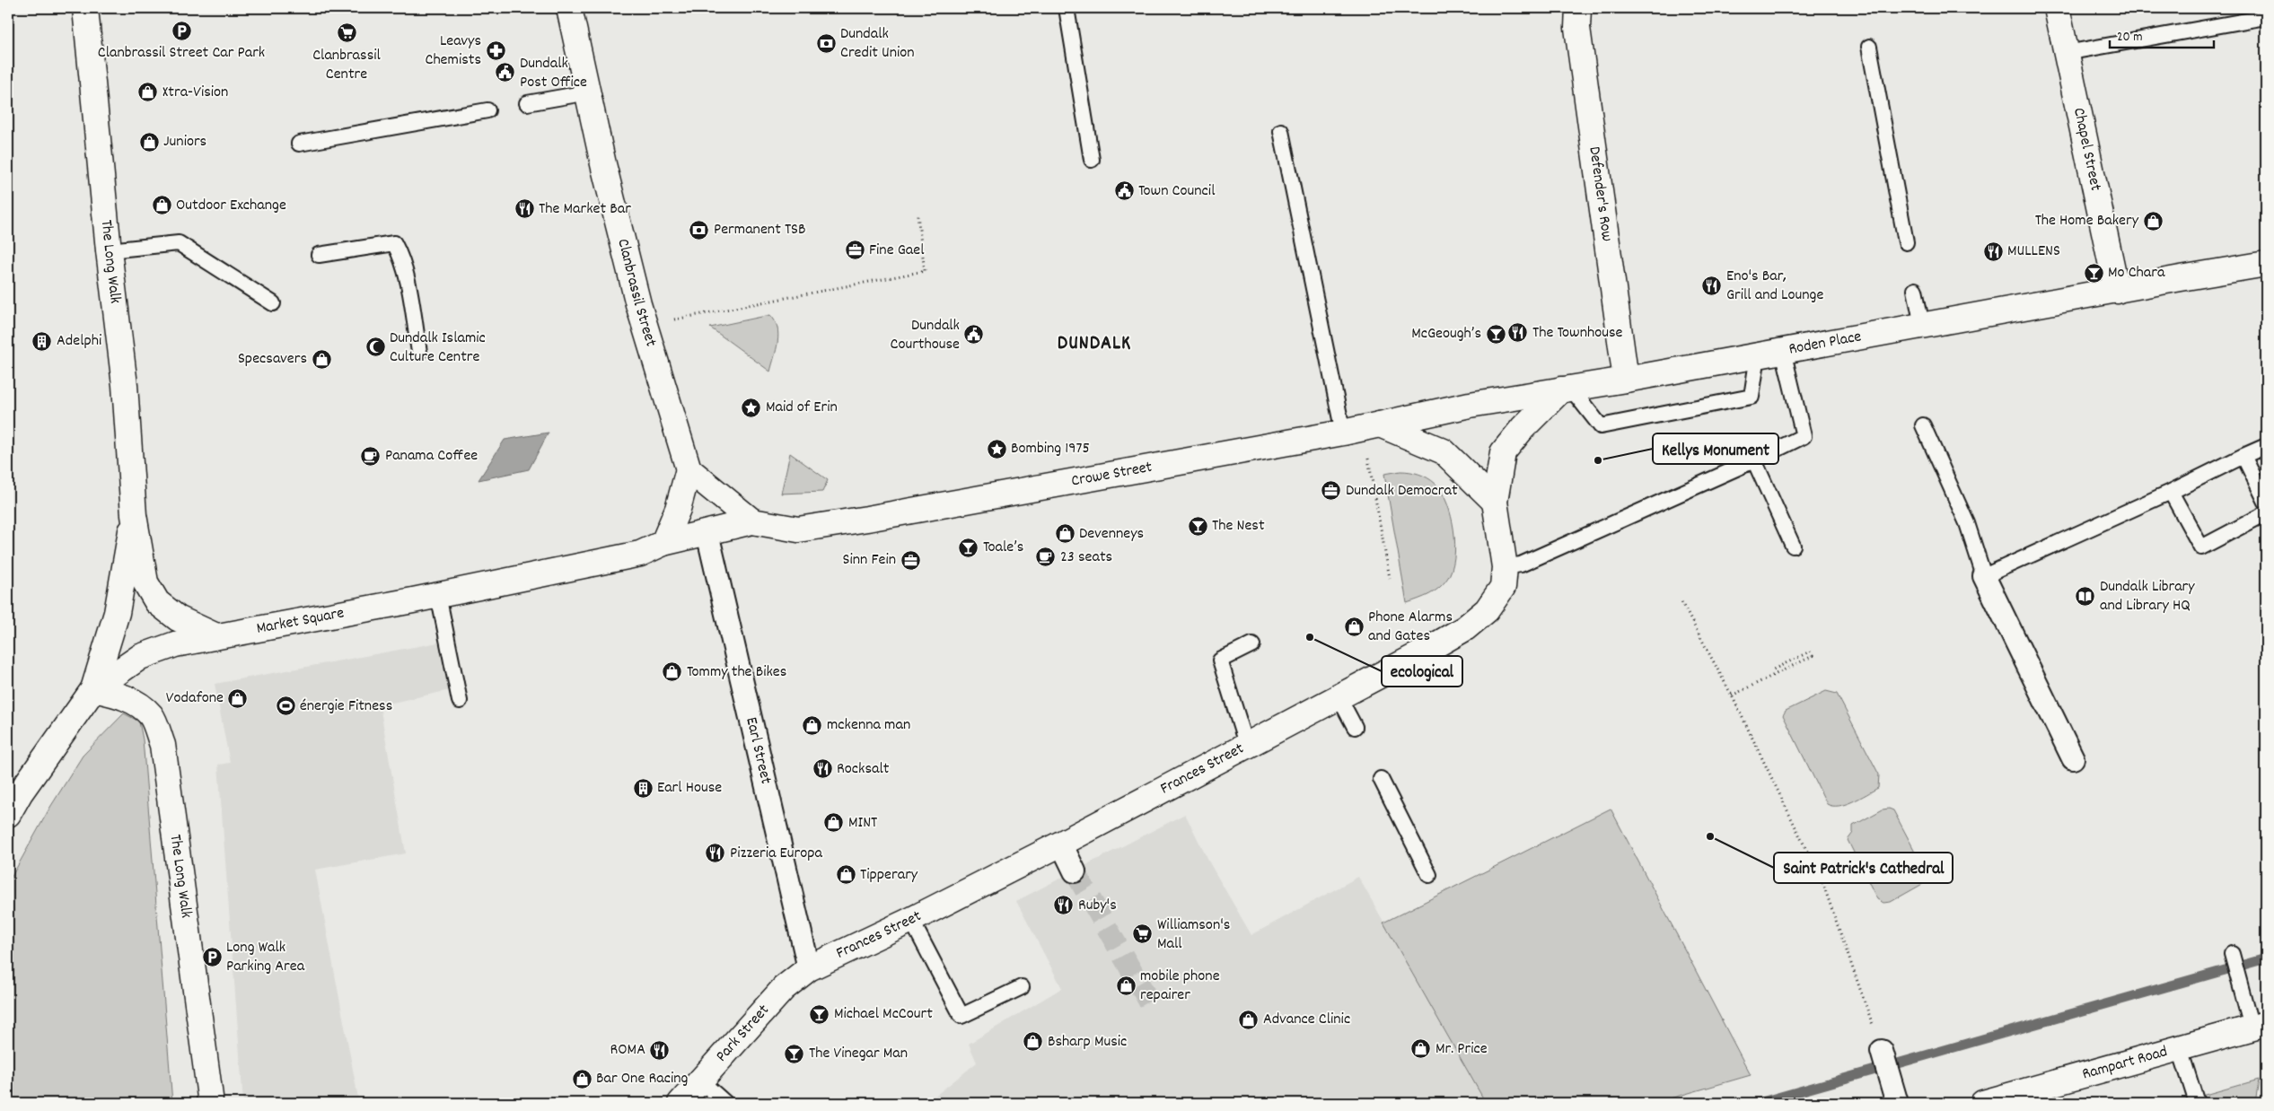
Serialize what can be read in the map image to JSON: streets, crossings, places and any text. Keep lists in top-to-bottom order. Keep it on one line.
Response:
{"streets":{"main road":["Chapel Street","Defender's Row","The Long Walk","Clanbrassil Street","Roden Place","Crowe Street","Market Square","Frances Street","Park Street","Rampart Road"],"street":["Earl Street"]},"crossings":[["Chapel Street","Roden Place"],["Defender's Row","Roden Place"],["The Long Walk","Market Square"],["Roden Place","Crowe Street"],["Roden Place","Frances Street"],["Crowe Street","Market Square"],["Market Square","Earl Street"],["Earl Street","Frances Street"],["Earl Street","Park Street"],["Frances Street","Park Street"]],"districts":["DUNDALK"],"places":{"parking":["Clanbrassil Street Car Park","Long Walk Parking Area"],"supermarket":["Clanbrassil Centre","Williamson's Mall"],"bank":["Dundalk Credit Union","Permanent TSB"],"pharmacy":["Leavys Chemists"],"public building":["Dundalk Post Office","Town Council","Dundalk Courthouse"],"shop":["Xtra-Vision","Juniors","Outdoor Exchange","The Home Bakery","Specsavers","Devenneys","Phone Alarms and Gates","Tommy the Bikes","Vodafone","mckenna man","MINT","Tipperary","mobile phone repairer","Advance Clinic","Bsharp Music","Mr. Price","Bar One Racing"],"restaurant":["The Market Bar","MULLENS","Eno's Bar, Grill and Lounge","The Townhouse","Rocksalt","Pizzeria Europa","Ruby's","ROMA"],"office":["Fine Gael","Dundalk Democrat","Sinn Fein"],"bar":["Mo Chara","McGeough’s","The Nest","Toale’s","Michael McCourt","The Vinegar Man"],"building":["Adelphi","Earl House"],"mosque":["Dundalk Islamic Culture Centre"],"place":["Maid of Erin","Bombing 1975"],"cafe":["Panama Coffee","23 seats"],"other":["Kellys Monument","ecological","Saint Patrick's Cathedral"],"library":["Dundalk Library and Library HQ"],"sports":["énergie Fitness"]},"scale_bar":"20 m"}
